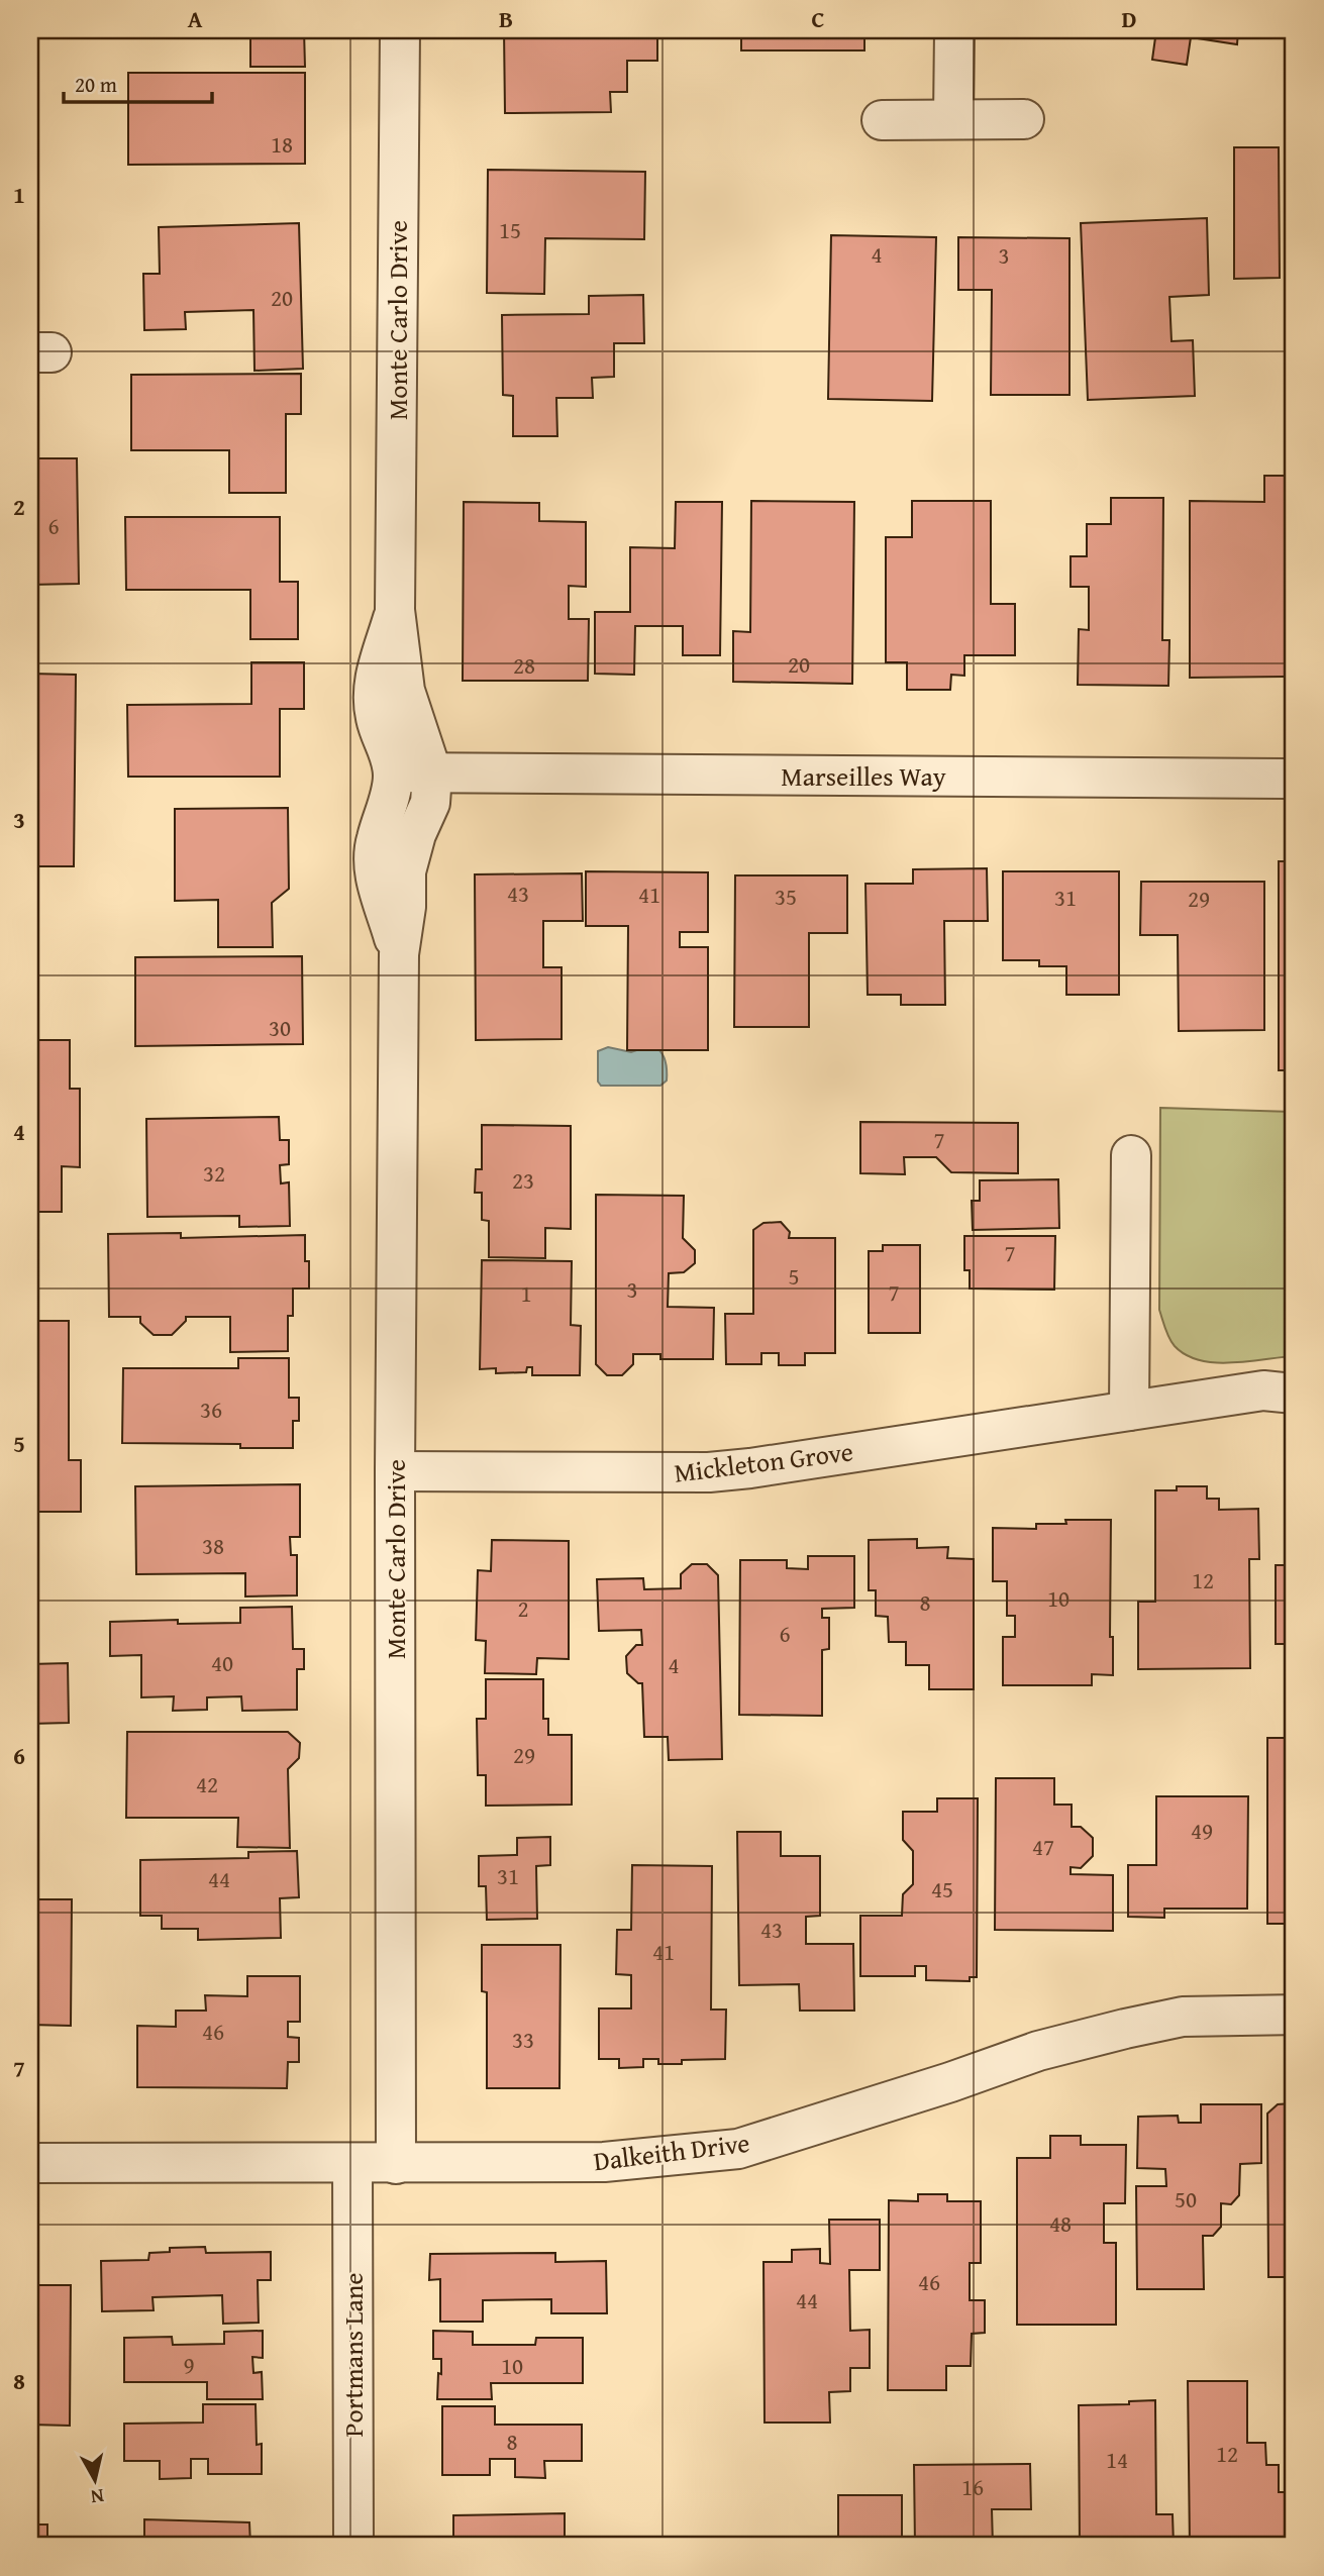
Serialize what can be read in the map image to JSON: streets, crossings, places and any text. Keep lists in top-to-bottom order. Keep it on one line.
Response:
{"streets":{"street":["Monte Carlo Drive","Marseilles Way","Mickleton Grove","Dalkeith Drive","Portmans Lane"]},"crossings":[["Monte Carlo Drive","Marseilles Way"],["Monte Carlo Drive","Mickleton Grove"],["Monte Carlo Drive","Dalkeith Drive"],["Dalkeith Drive","Portmans Lane"]],"house_numbers":["18","15","4","3","20","6","20","28","43","41","35","31","29","30","7","32","23","7","5","3","7","1","36","38","12","10","8","2","6","40","4","29","42","49","47","31","44","45","43","41","46","33","50","48","46","44","9","10","8","12","14","16"],"scale_bar":"20 m","north":"bottom","grid":{"columns":["A","B","C","D"],"rows":["1","2","3","4","5","6","7","8"]}}
